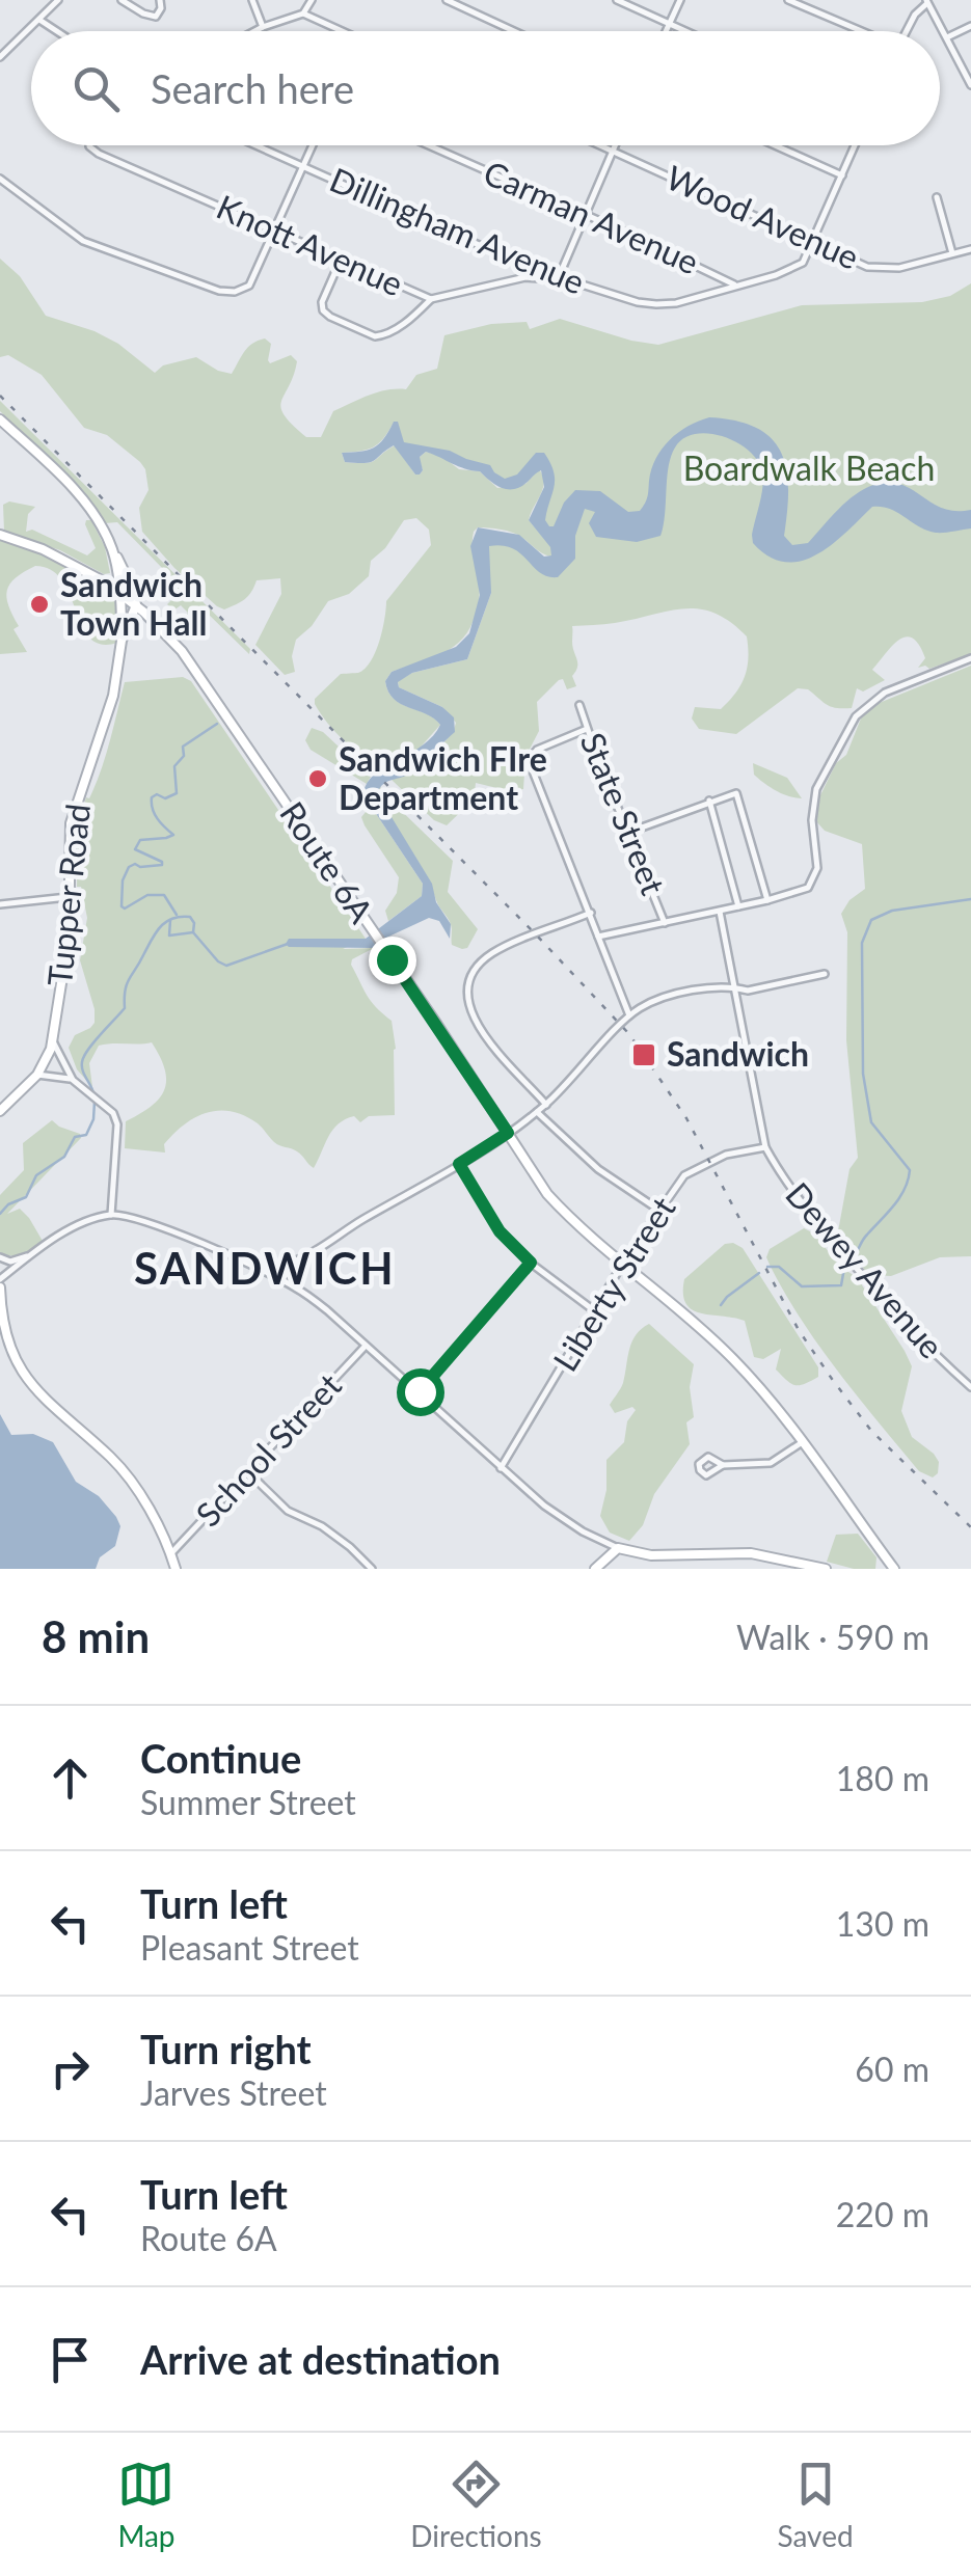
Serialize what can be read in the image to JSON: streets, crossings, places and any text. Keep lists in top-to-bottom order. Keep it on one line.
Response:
{"streets":{"main road":["Route 6A","Tupper Road"],"street":["Carman Avenue","Wood Avenue","Dillingham Avenue","Knott Avenue","State Street","Dewey Avenue","Liberty Street","School Street"]},"crossings":[["Carman Avenue","Dillingham Avenue"],["Wood Avenue","Dillingham Avenue"],["Dillingham Avenue","Knott Avenue"],["Route 6A","Tupper Road"],["Route 6A","Liberty Street"],["Dewey Avenue","Liberty Street"]],"districts":["SANDWICH"],"parks":["Boardwalk Beach"],"places":{"other":["Sandwich Town Hall","Sandwich FIre Department"],"transit":["Sandwich"]},"page":{"search":"Search here","heading":["8 min","Walk · 590 m"],"list":[["Continue","Summer Street","180 m"],["Turn left","Pleasant Street","130 m"],["Turn right","Jarves Street","60 m"],["Turn left","Route 6A","220 m"],"Arrive at destination"],"nav":["Map","Directions","Saved"]}}
